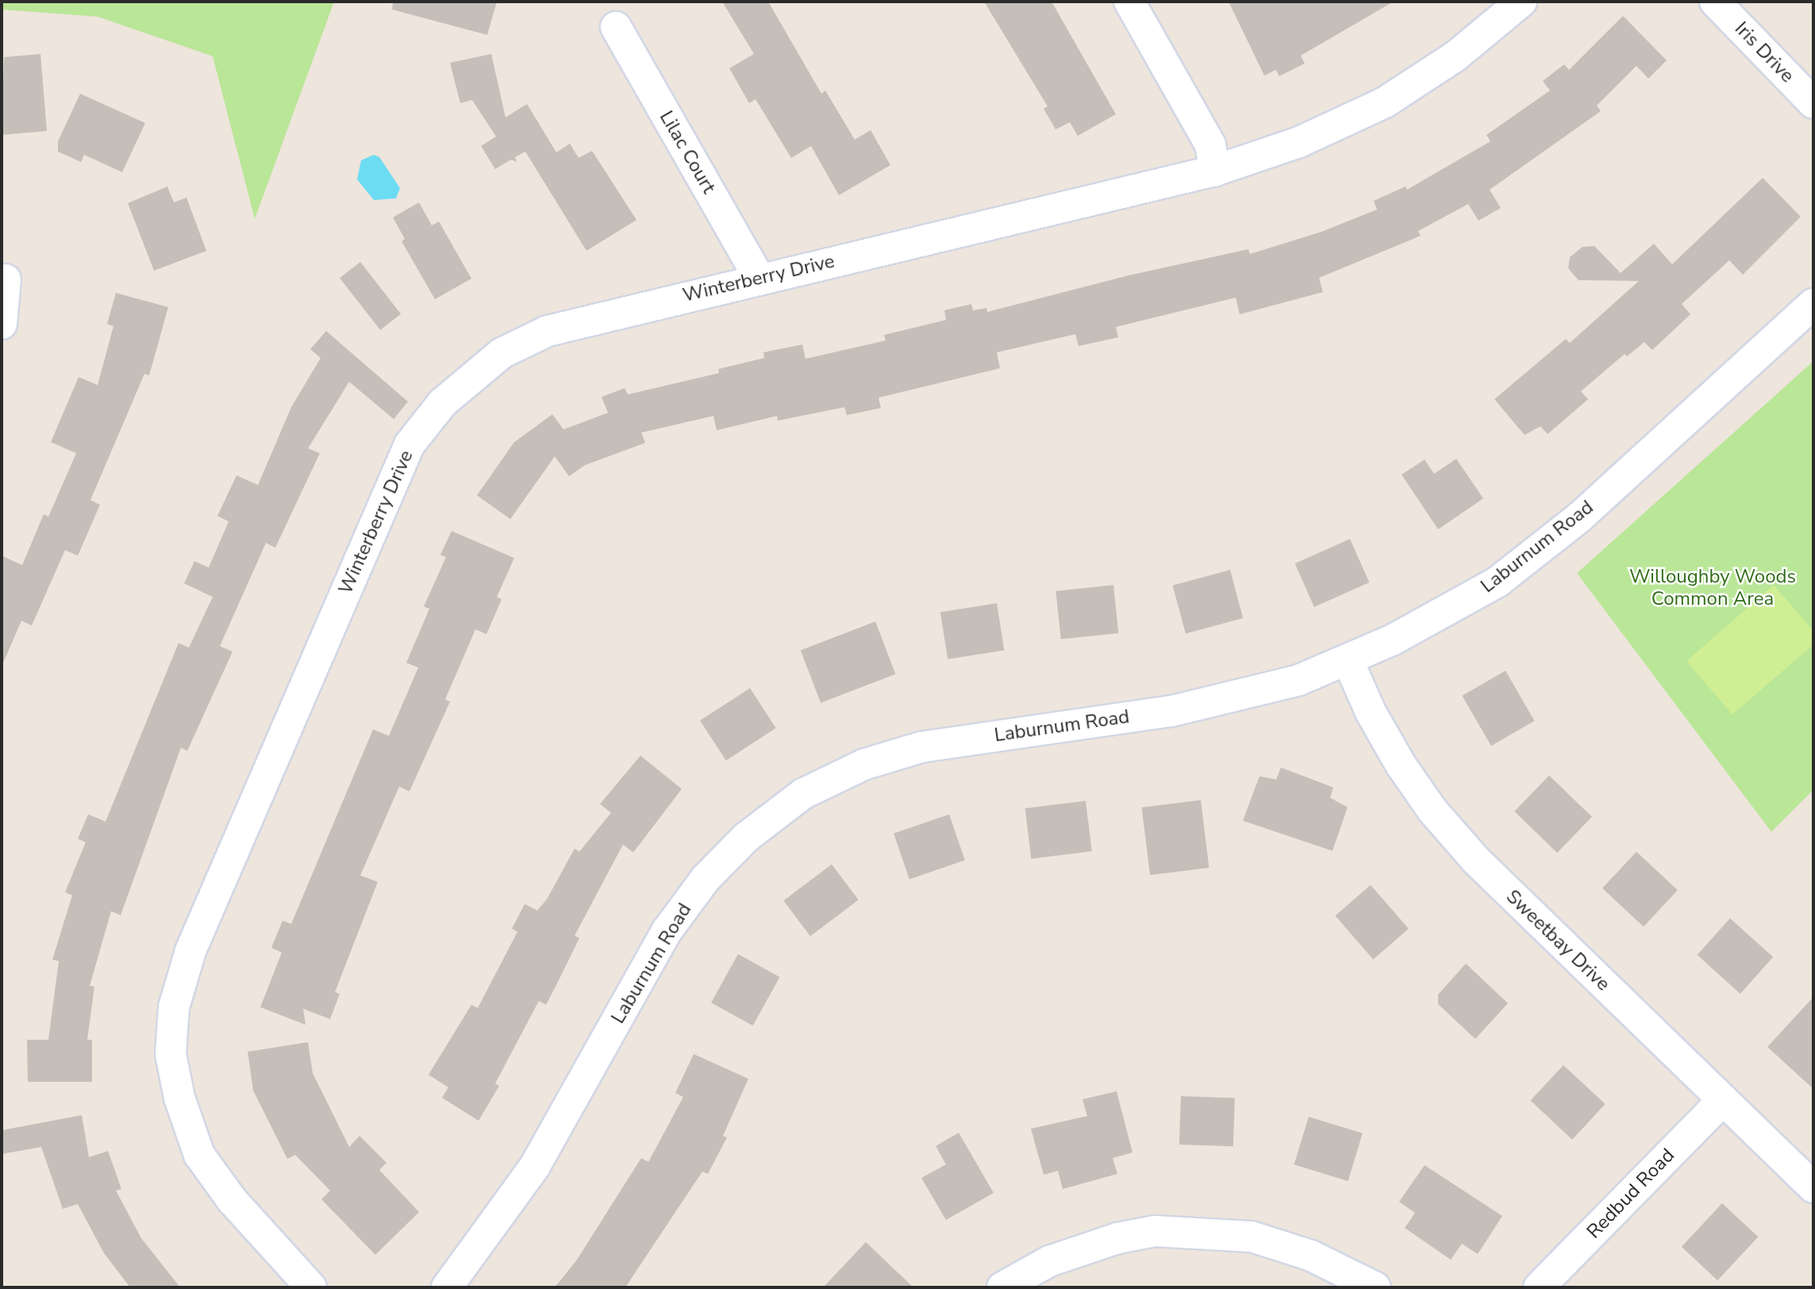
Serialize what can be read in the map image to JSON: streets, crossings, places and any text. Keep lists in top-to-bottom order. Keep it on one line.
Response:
{"streets":{"street":["Iris Drive","Lilac Court","Winterberry Drive","Laburnum Road","Sweetbay Drive","Redbud Road"]},"crossings":[["Lilac Court","Winterberry Drive"],["Laburnum Road","Sweetbay Drive"],["Sweetbay Drive","Redbud Road"]],"parks":["Willoughby Woods Common Area"]}
